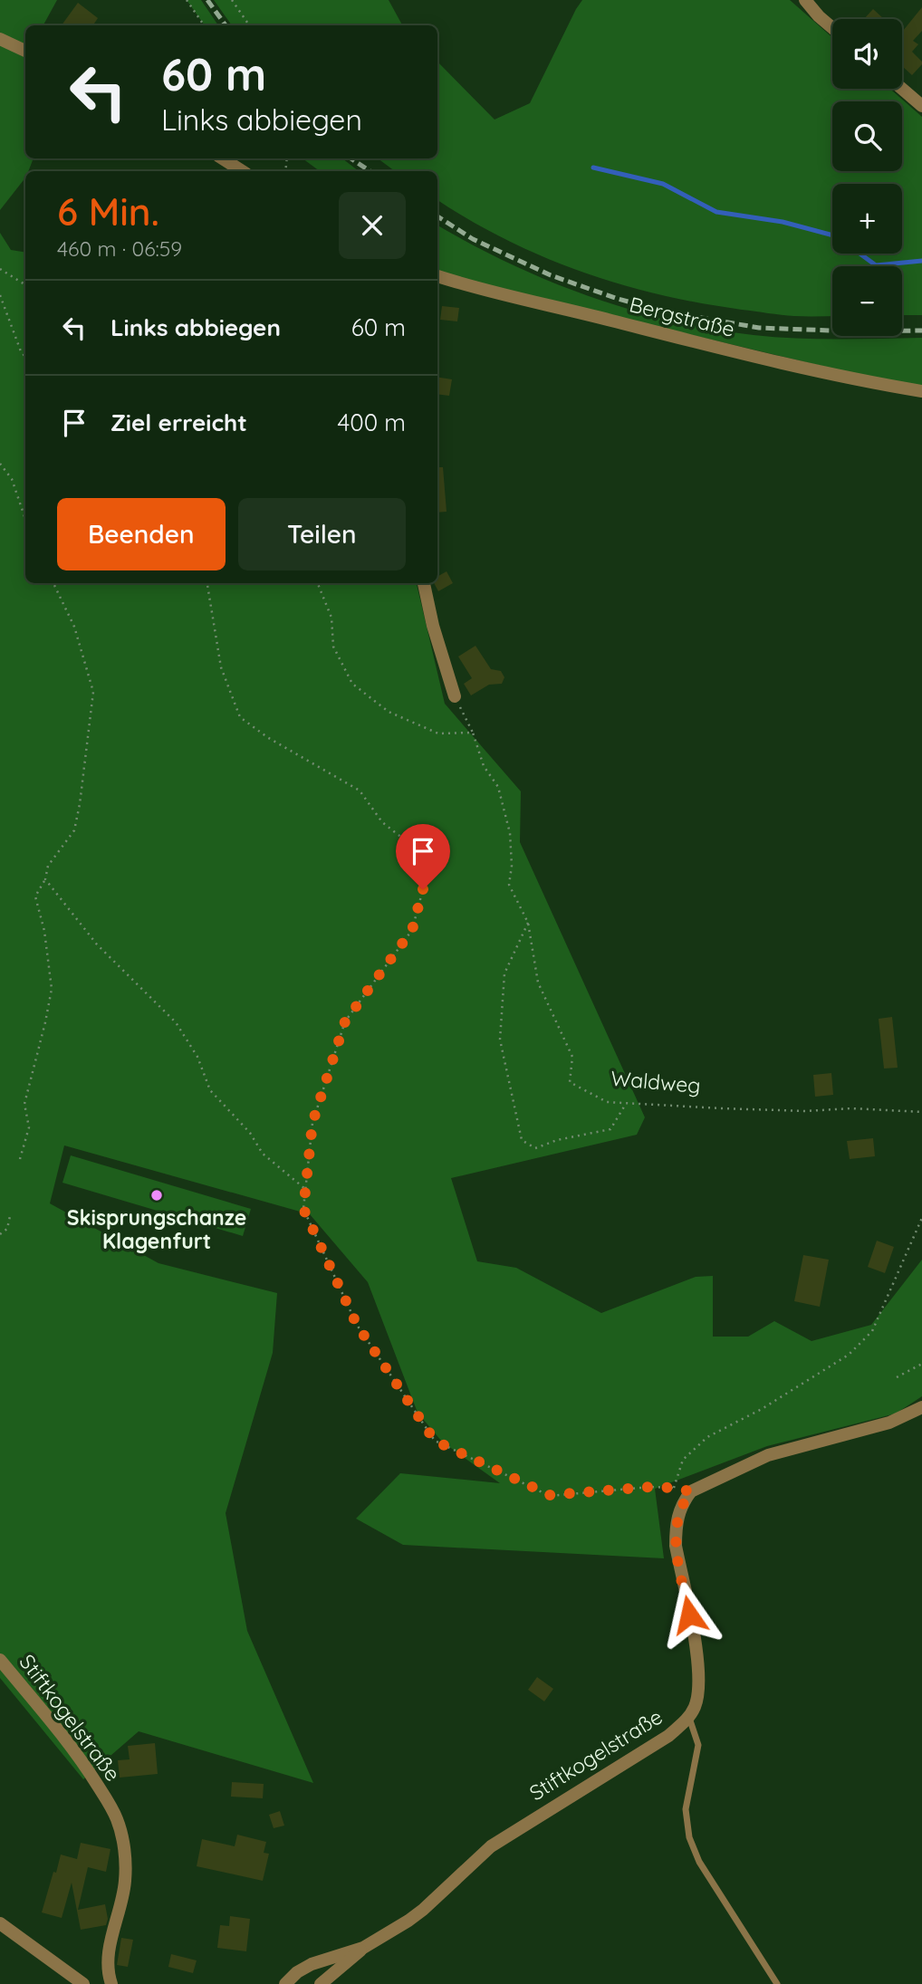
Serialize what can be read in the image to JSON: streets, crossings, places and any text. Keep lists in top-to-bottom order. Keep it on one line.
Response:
{"streets":{"street":["Bergstraße","Stiftkogelstraße"],"path":["Waldweg"]},"places":["Skisprungschanze Klagenfurt"],"page":{"map_buttons":["+","−"],"turn":["60 m","Links abbiegen"],"heading":["6 Min.","460 m · 06:59"],"list":[{"name":"Links abbiegen","value":"60 m"},{"name":"Ziel erreicht","value":"400 m"}],"buttons":["Beenden","Teilen"]}}
